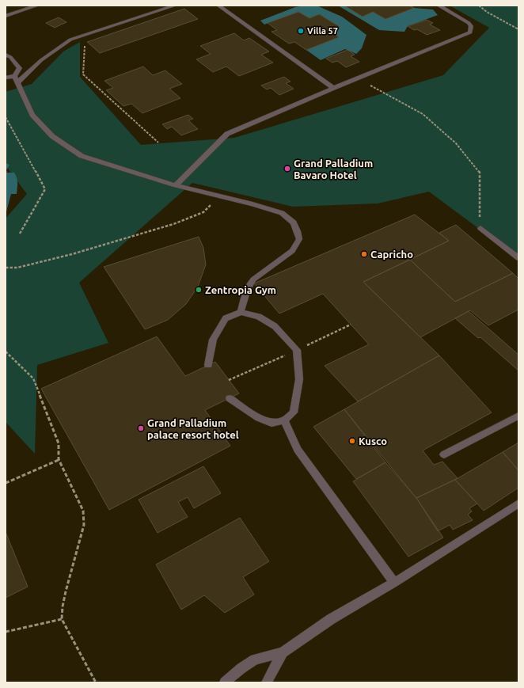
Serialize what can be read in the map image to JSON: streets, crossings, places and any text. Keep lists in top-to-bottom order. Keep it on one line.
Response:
{"places":["Villa 57","Grand Palladium Bavaro Hotel","Capricho","Zentropia Gym","Grand Palladium palace resort hotel","Kusco"]}
